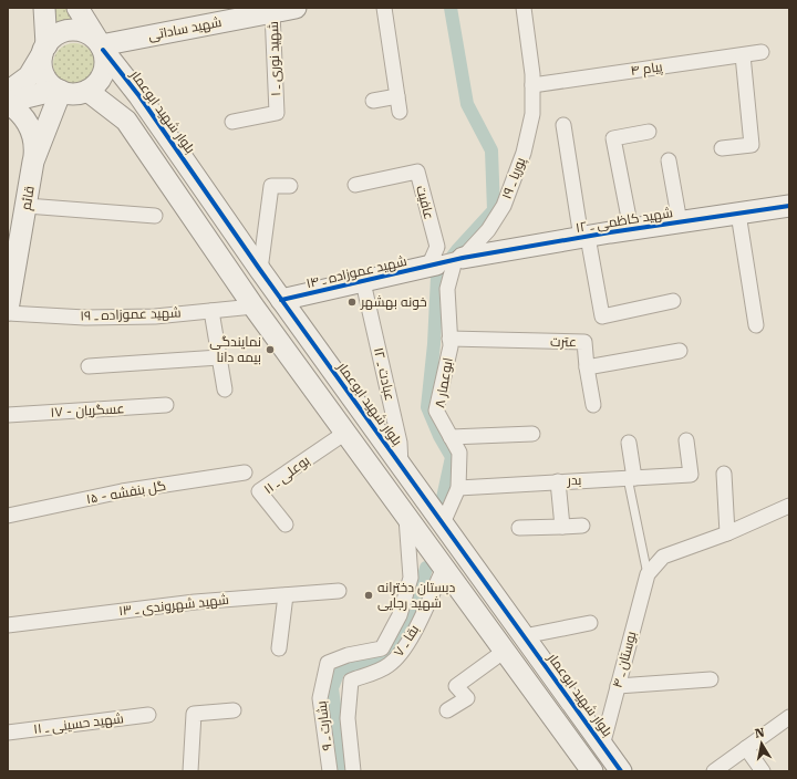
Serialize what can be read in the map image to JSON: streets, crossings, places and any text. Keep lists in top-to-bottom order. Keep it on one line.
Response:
{"streets":{"street":["شهید ساداتی","شهید نوری ـ ۱","پیام ۴","بلوار شهید ابوعمار","پوریا ـ ۱۹","قائم","عافیت","شهید کاظمی ـ ۱۲","شهید عموزاده ـ ۱۴","شهید عموزاده ـ ۱۹","عترت","عبادت ـ ۱۲","ابوعمار ۸","عسگریان - ۱۷","بوعلی ـ ۱۱","بدر","گل بنفشه - ۱۵","شهید شهروندی ـ ۱۳","بقا ـ ۷","بوستان ـ ۴","شهید حسینی ـ ۱۱","بشارت ـ ۹"]},"crossings":[["شهید ساداتی","شهید نوری ـ ۱"],["شهید ساداتی","بلوار شهید ابوعمار"],["شهید ساداتی","قائم"],["پیام ۴","پوریا ـ ۱۹"],["بلوار شهید ابوعمار","قائم"],["بلوار شهید ابوعمار","شهید عموزاده ـ ۱۴"],["بلوار شهید ابوعمار","عبادت ـ ۱۲"],["بلوار شهید ابوعمار","ابوعمار ۸"],["بلوار شهید ابوعمار","بوستان ـ ۴"],["پوریا ـ ۱۹","عافیت"],["پوریا ـ ۱۹","شهید کاظمی ـ ۱۲"],["پوریا ـ ۱۹","شهید عموزاده ـ ۱۴"],["پوریا ـ ۱۹","ابوعمار ۸"],["قائم","شهید عموزاده ـ ۱۹"],["عافیت","شهید کاظمی ـ ۱۲"],["عافیت","شهید عموزاده ـ ۱۴"],["عافیت","ابوعمار ۸"],["شهید کاظمی ـ ۱۲","شهید عموزاده ـ ۱۴"],["شهید کاظمی ـ ۱۲","ابوعمار ۸"],["شهید عموزاده ـ ۱۴","عبادت ـ ۱۲"],["شهید عموزاده ـ ۱۴","ابوعمار ۸"],["عترت","ابوعمار ۸"],["ابوعمار ۸","بدر"]],"places":["خونه بهشهر","نمایندگی بیمه دانا","دبستان دخترانه شهید رجایی"],"north":"top"}
